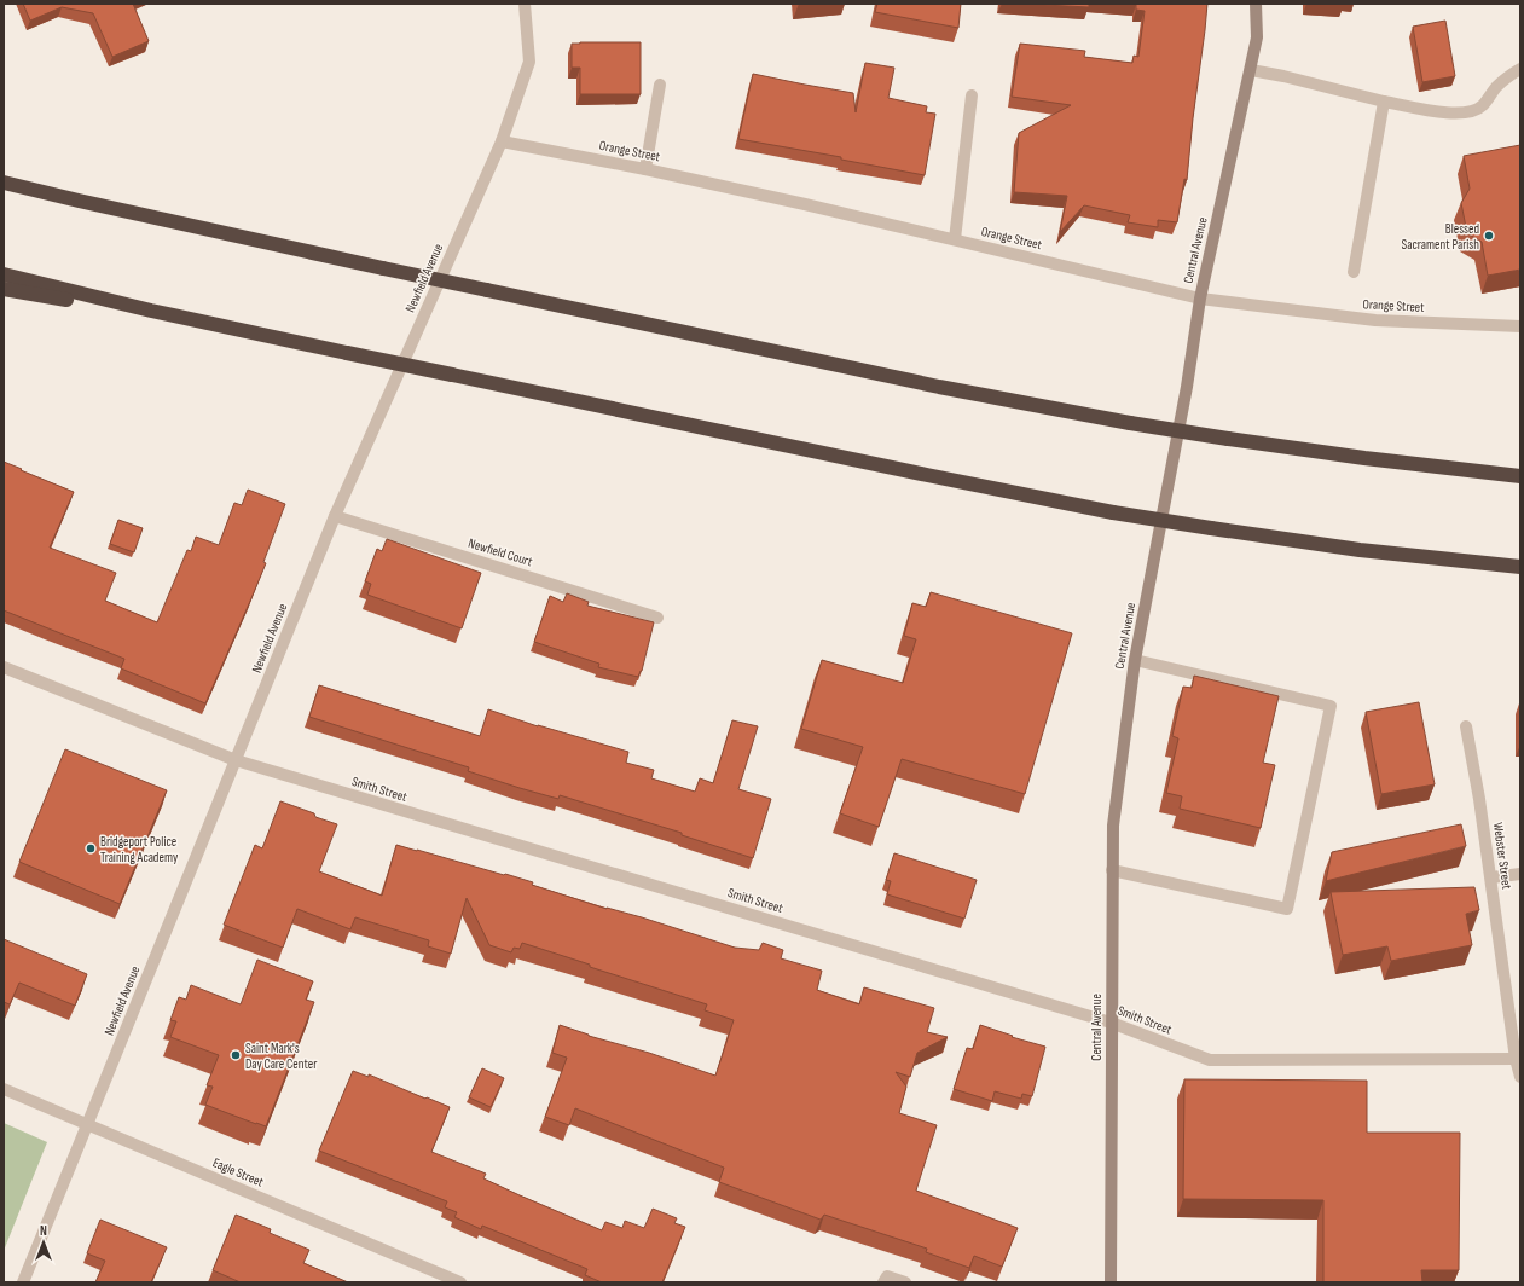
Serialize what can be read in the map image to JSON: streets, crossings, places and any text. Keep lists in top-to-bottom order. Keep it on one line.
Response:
{"streets":{"street":["Orange Street","Central Avenue","Newfield Avenue","Newfield Court","Smith Street","Webster Street","Eagle Street"]},"crossings":[["Orange Street","Central Avenue"],["Orange Street","Newfield Avenue"],["Central Avenue","Smith Street"],["Newfield Avenue","Newfield Court"],["Newfield Avenue","Smith Street"],["Newfield Avenue","Eagle Street"],["Smith Street","Webster Street"]],"places":["Blessed Sacrament Parish","Bridgeport Police Training Academy","Saint Mark's Day Care Center"],"north":"top"}
